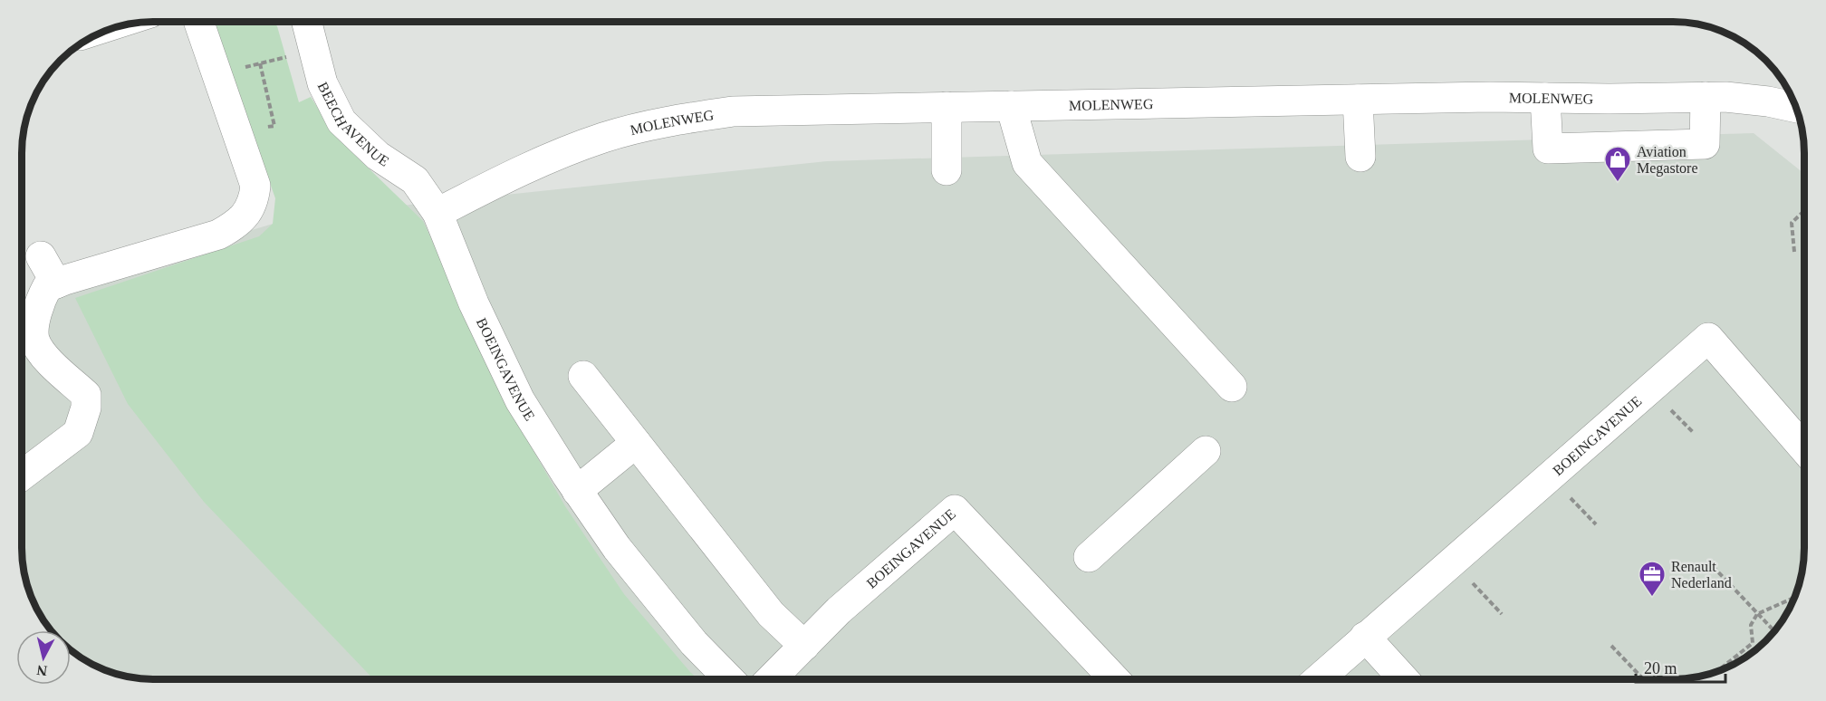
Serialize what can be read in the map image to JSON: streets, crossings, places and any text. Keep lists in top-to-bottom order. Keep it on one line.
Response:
{"streets":{"street":["MOLENWEG","BEECHAVENUE","BOEINGAVENUE"]},"crossings":[["MOLENWEG","BEECHAVENUE"],["MOLENWEG","BOEINGAVENUE"],["BEECHAVENUE","BOEINGAVENUE"]],"places":{"shop":["Aviation Megastore"],"office":["Renault Nederland"]},"scale_bar":"20 m","north":"bottom"}
